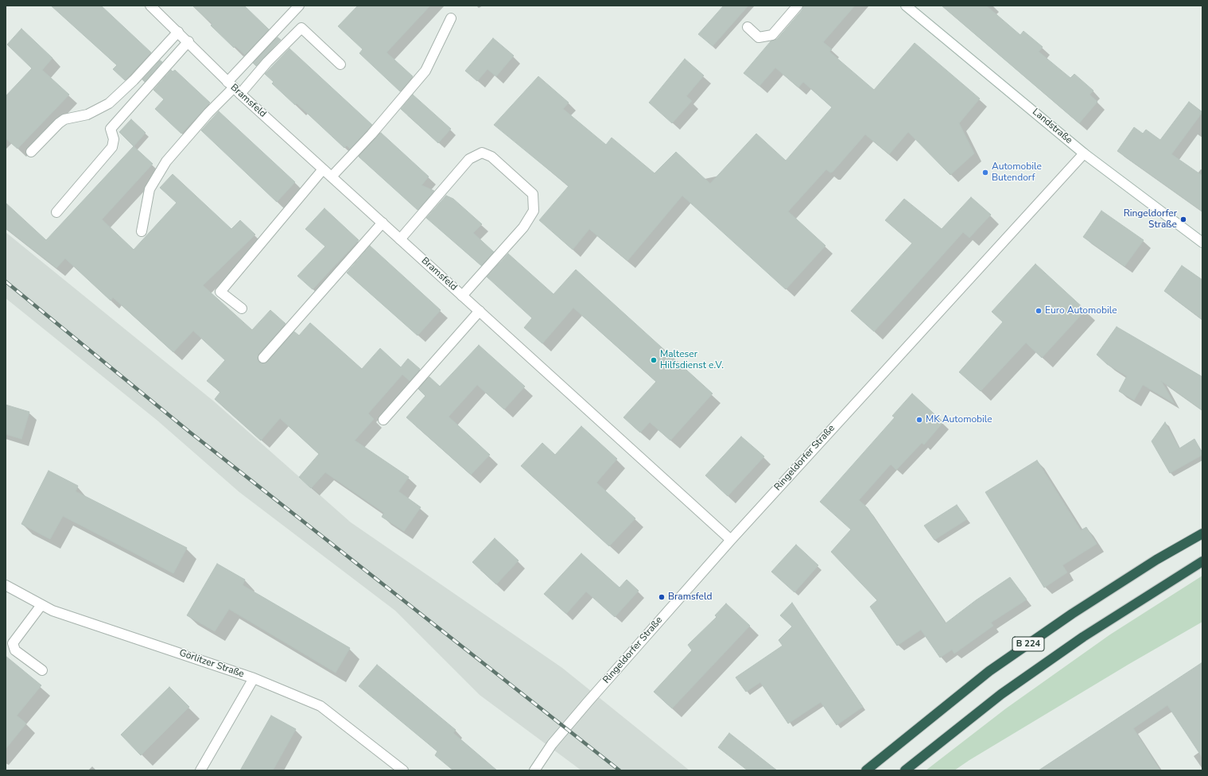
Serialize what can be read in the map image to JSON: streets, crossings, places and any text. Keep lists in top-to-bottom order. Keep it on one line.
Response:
{"streets":{"highway":["B 224"],"street":["Bramsfeld","Landstraße","Ringeldorfer Straße","Görlitzer Straße"]},"crossings":[["Bramsfeld","Ringeldorfer Straße"],["Landstraße","Ringeldorfer Straße"]],"places":["Automobile Butendorf","Ringeldorfer Straße","Euro Automobile","Malteser Hilfsdienst e.V.","MK Automobile","Bramsfeld"]}
